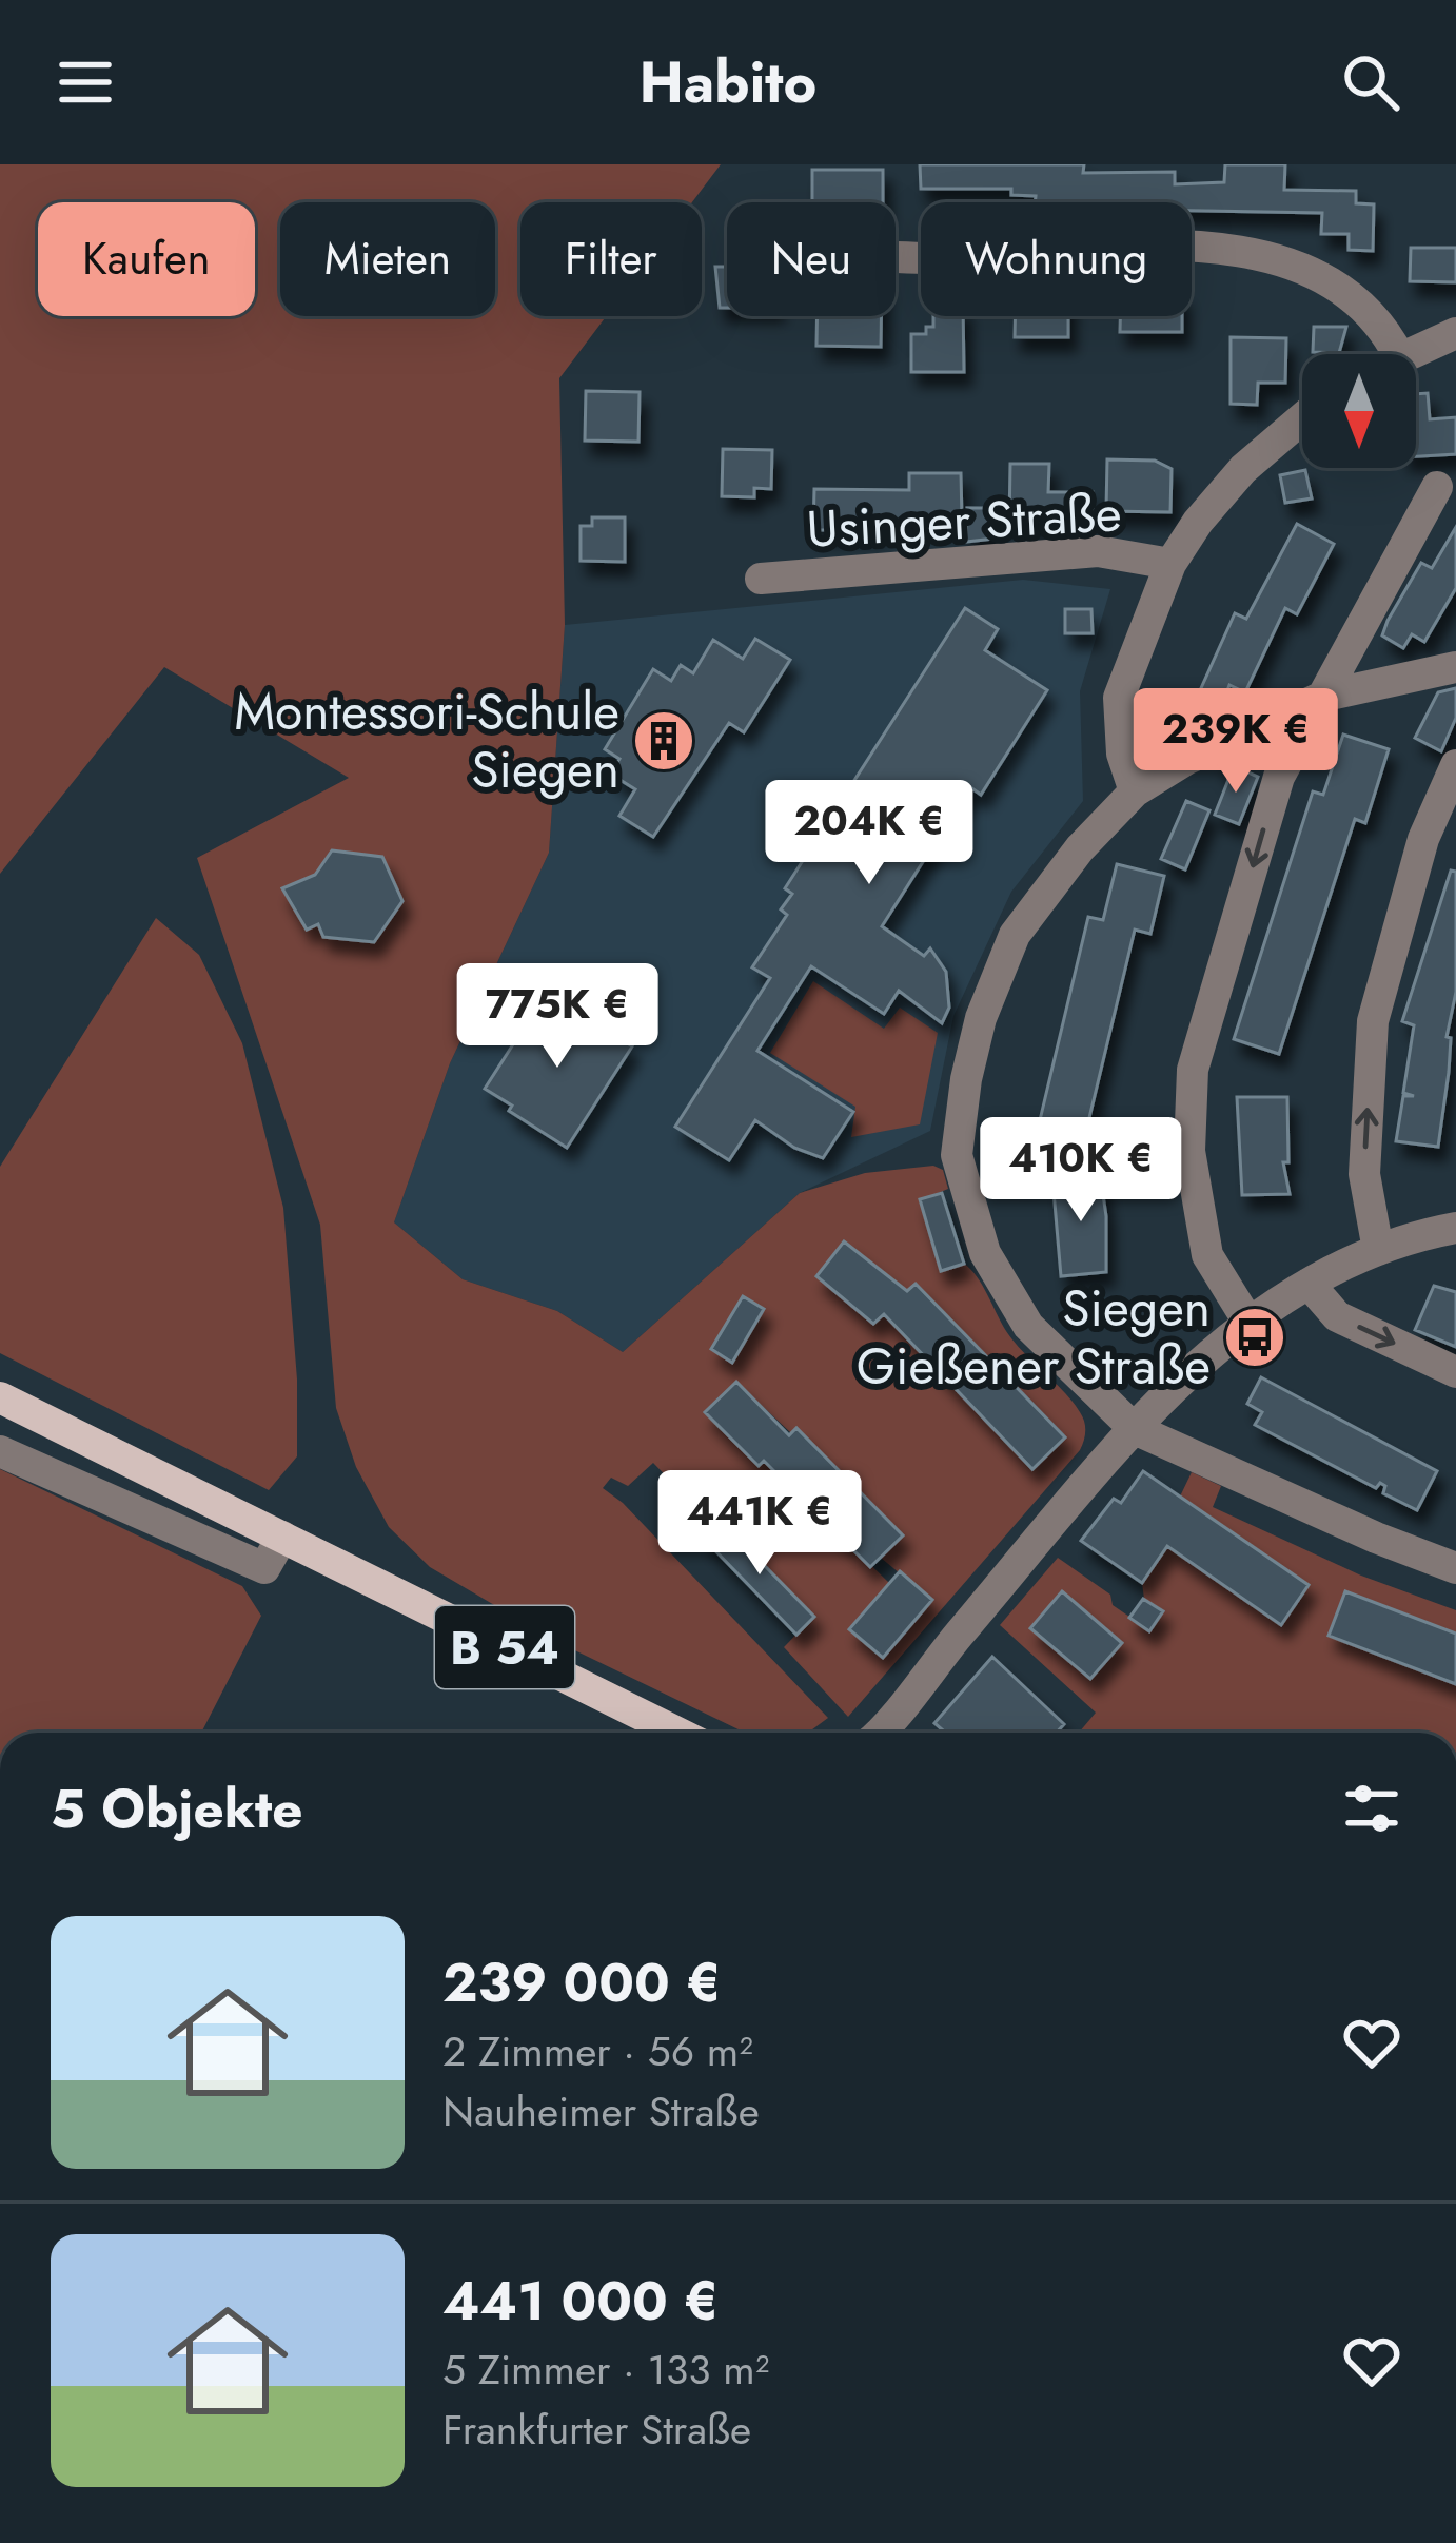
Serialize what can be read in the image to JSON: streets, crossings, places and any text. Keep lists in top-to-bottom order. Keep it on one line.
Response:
{"streets":{"main road":["B 54"],"street":["Usinger Straße"]},"places":{"building":["Montessori-Schule Siegen"],"bus stop":["Siegen Gießener Straße"]},"north":"bottom","page":{"header":"Habito","chip":["Kaufen","Mieten","Filter","Neu","Wohnung"],"price":["239K €","204K €","775K €","410K €","441K €"],"heading":"5 Objekte","list":[{"name":"239 000 €","note":"2 Zimmer · 56 m² · Nauheimer Straße"},{"name":"441 000 €","note":"5 Zimmer · 133 m² · Frankfurter Straße"}]}}
